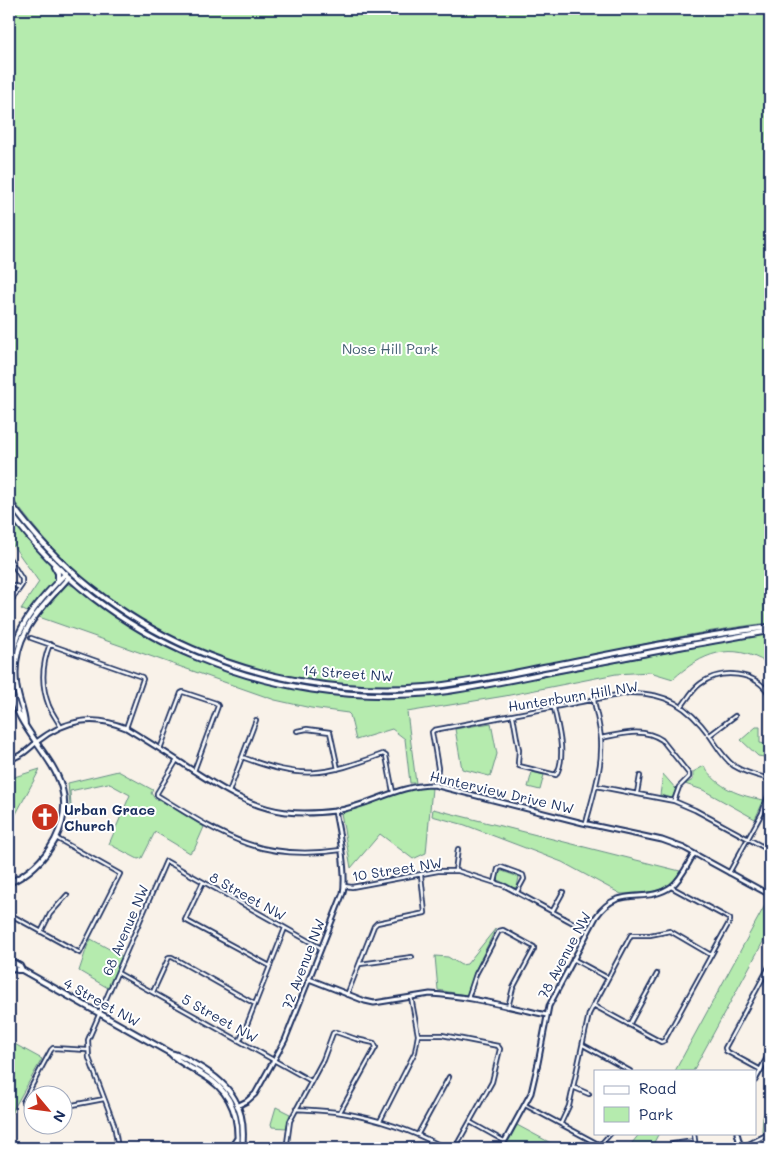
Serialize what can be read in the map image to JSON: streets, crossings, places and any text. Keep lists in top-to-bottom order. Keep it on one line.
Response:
{"streets":{"main road":["14 Street NW","4 Street NW"],"street":["Hunterburn Hill NW","Hunterview Drive NW","10 Street NW","8 Street NW","68 Avenue NW","78 Avenue NW","72 Avenue NW","5 Street NW"]},"crossings":[["Hunterburn Hill NW","Hunterview Drive NW"],["Hunterview Drive NW","72 Avenue NW"],["10 Street NW","78 Avenue NW"],["10 Street NW","72 Avenue NW"],["8 Street NW","68 Avenue NW"],["8 Street NW","72 Avenue NW"],["68 Avenue NW","4 Street NW"],["68 Avenue NW","5 Street NW"],["72 Avenue NW","4 Street NW"],["72 Avenue NW","5 Street NW"]],"parks":["Nose Hill Park"],"places":{"church":["Urban Grace Church"]},"legend":["Road","Park"],"north":"bottom right"}
